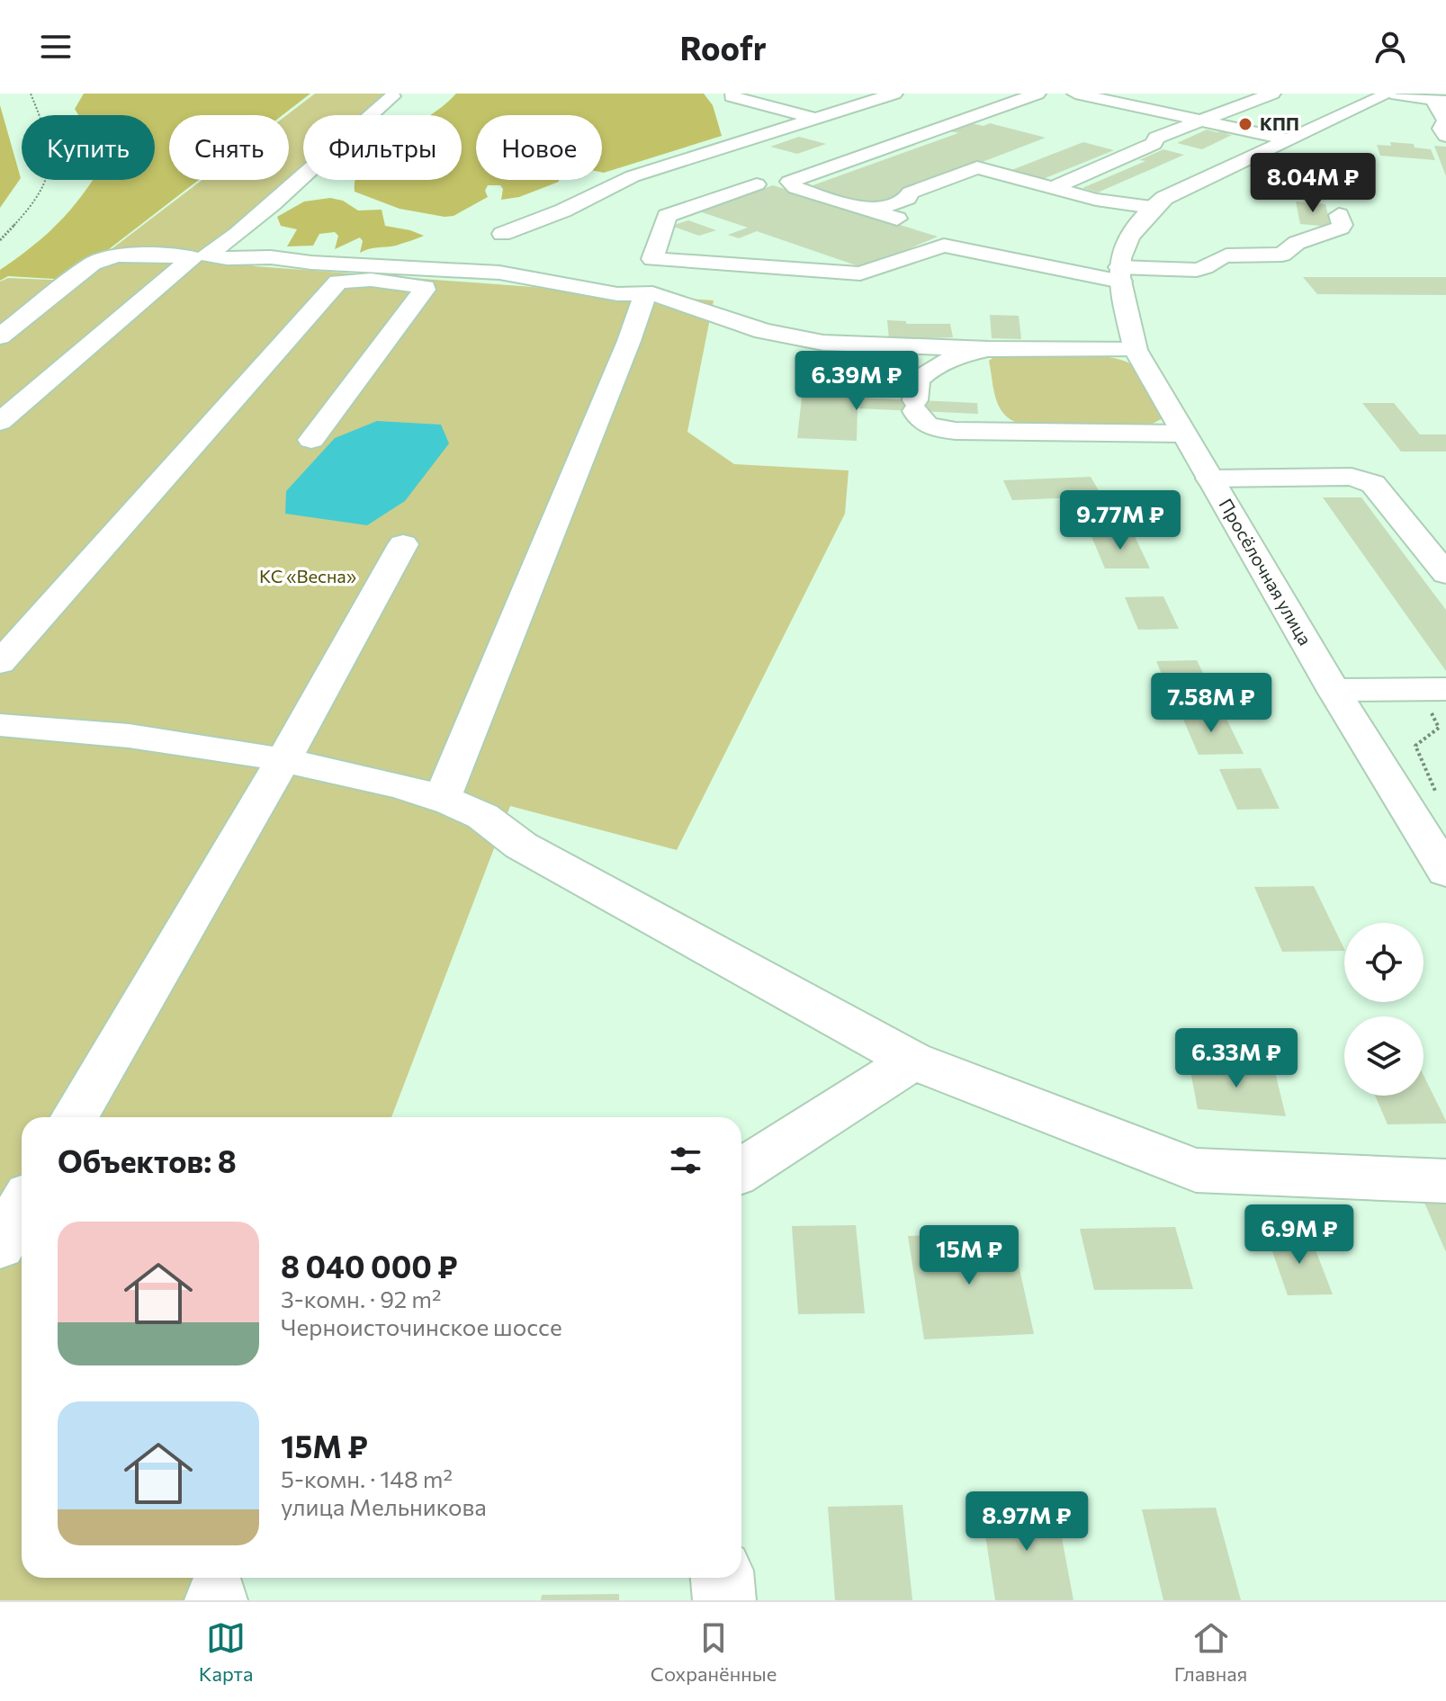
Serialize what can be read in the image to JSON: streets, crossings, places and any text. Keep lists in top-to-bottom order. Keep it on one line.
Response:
{"streets":{"main road":["Просёлочная улица"]},"parks":["КС «Весна»"],"places":["КПП"],"page":{"header":"Roofr","chip":["Купить","Снять","Фильтры","Новое"],"price":["8.04M ₽","6.39M ₽","9.77M ₽","7.58M ₽","6.33M ₽","6.9M ₽","15M ₽","8.97M ₽"],"heading":"Объектов: 8","list":[{"name":"8 040 000 ₽","note":"3-комн. · 92 m² · Черноисточинское шоссе"},{"name":"15M ₽","note":"5-комн. · 148 m² · улица Мельникова"}],"tabs":["Карта","Сохранённые","Главная"]}}
